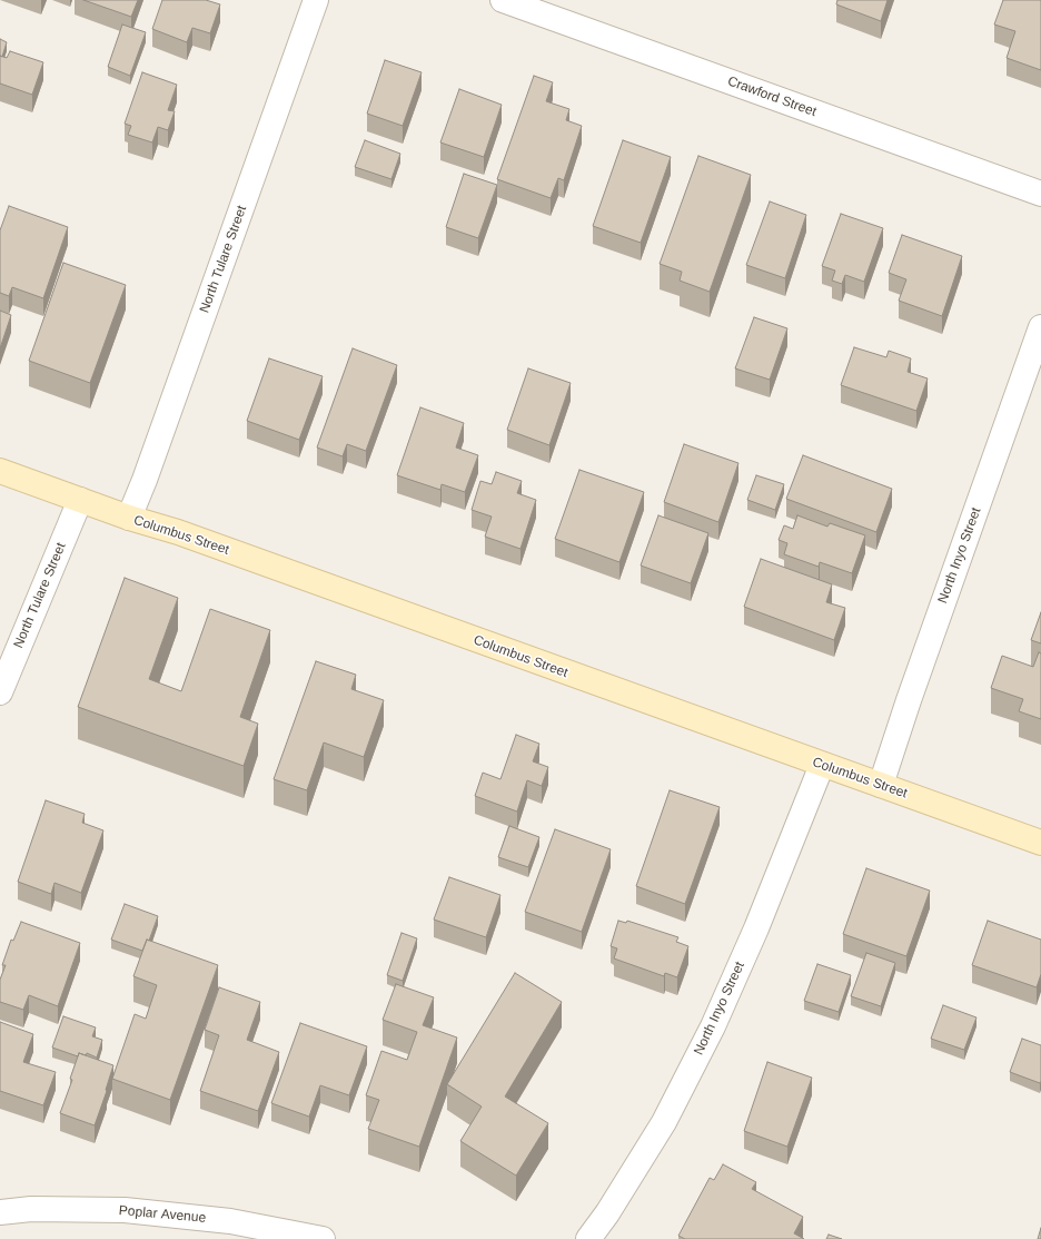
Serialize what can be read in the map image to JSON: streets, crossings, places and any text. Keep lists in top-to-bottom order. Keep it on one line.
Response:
{"streets":{"main road":["Columbus Street"],"street":["Crawford Street","North Tulare Street","North Inyo Street","Poplar Avenue"]},"crossings":[["North Tulare Street","Columbus Street"],["Columbus Street","North Inyo Street"]]}
